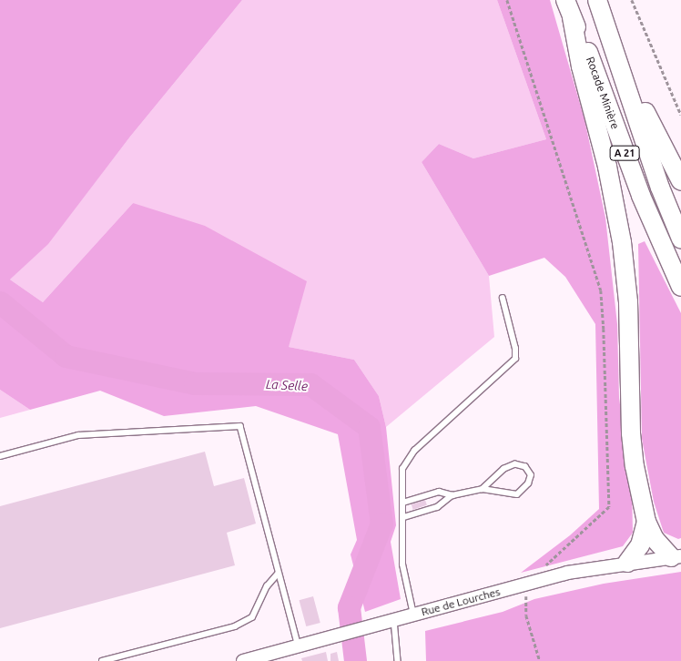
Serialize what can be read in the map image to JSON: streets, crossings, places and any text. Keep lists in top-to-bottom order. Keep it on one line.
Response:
{"streets":{"highway":["Rocade Minière","A 21"],"street":["Rue de Lourches"]},"water":["La Selle"]}
